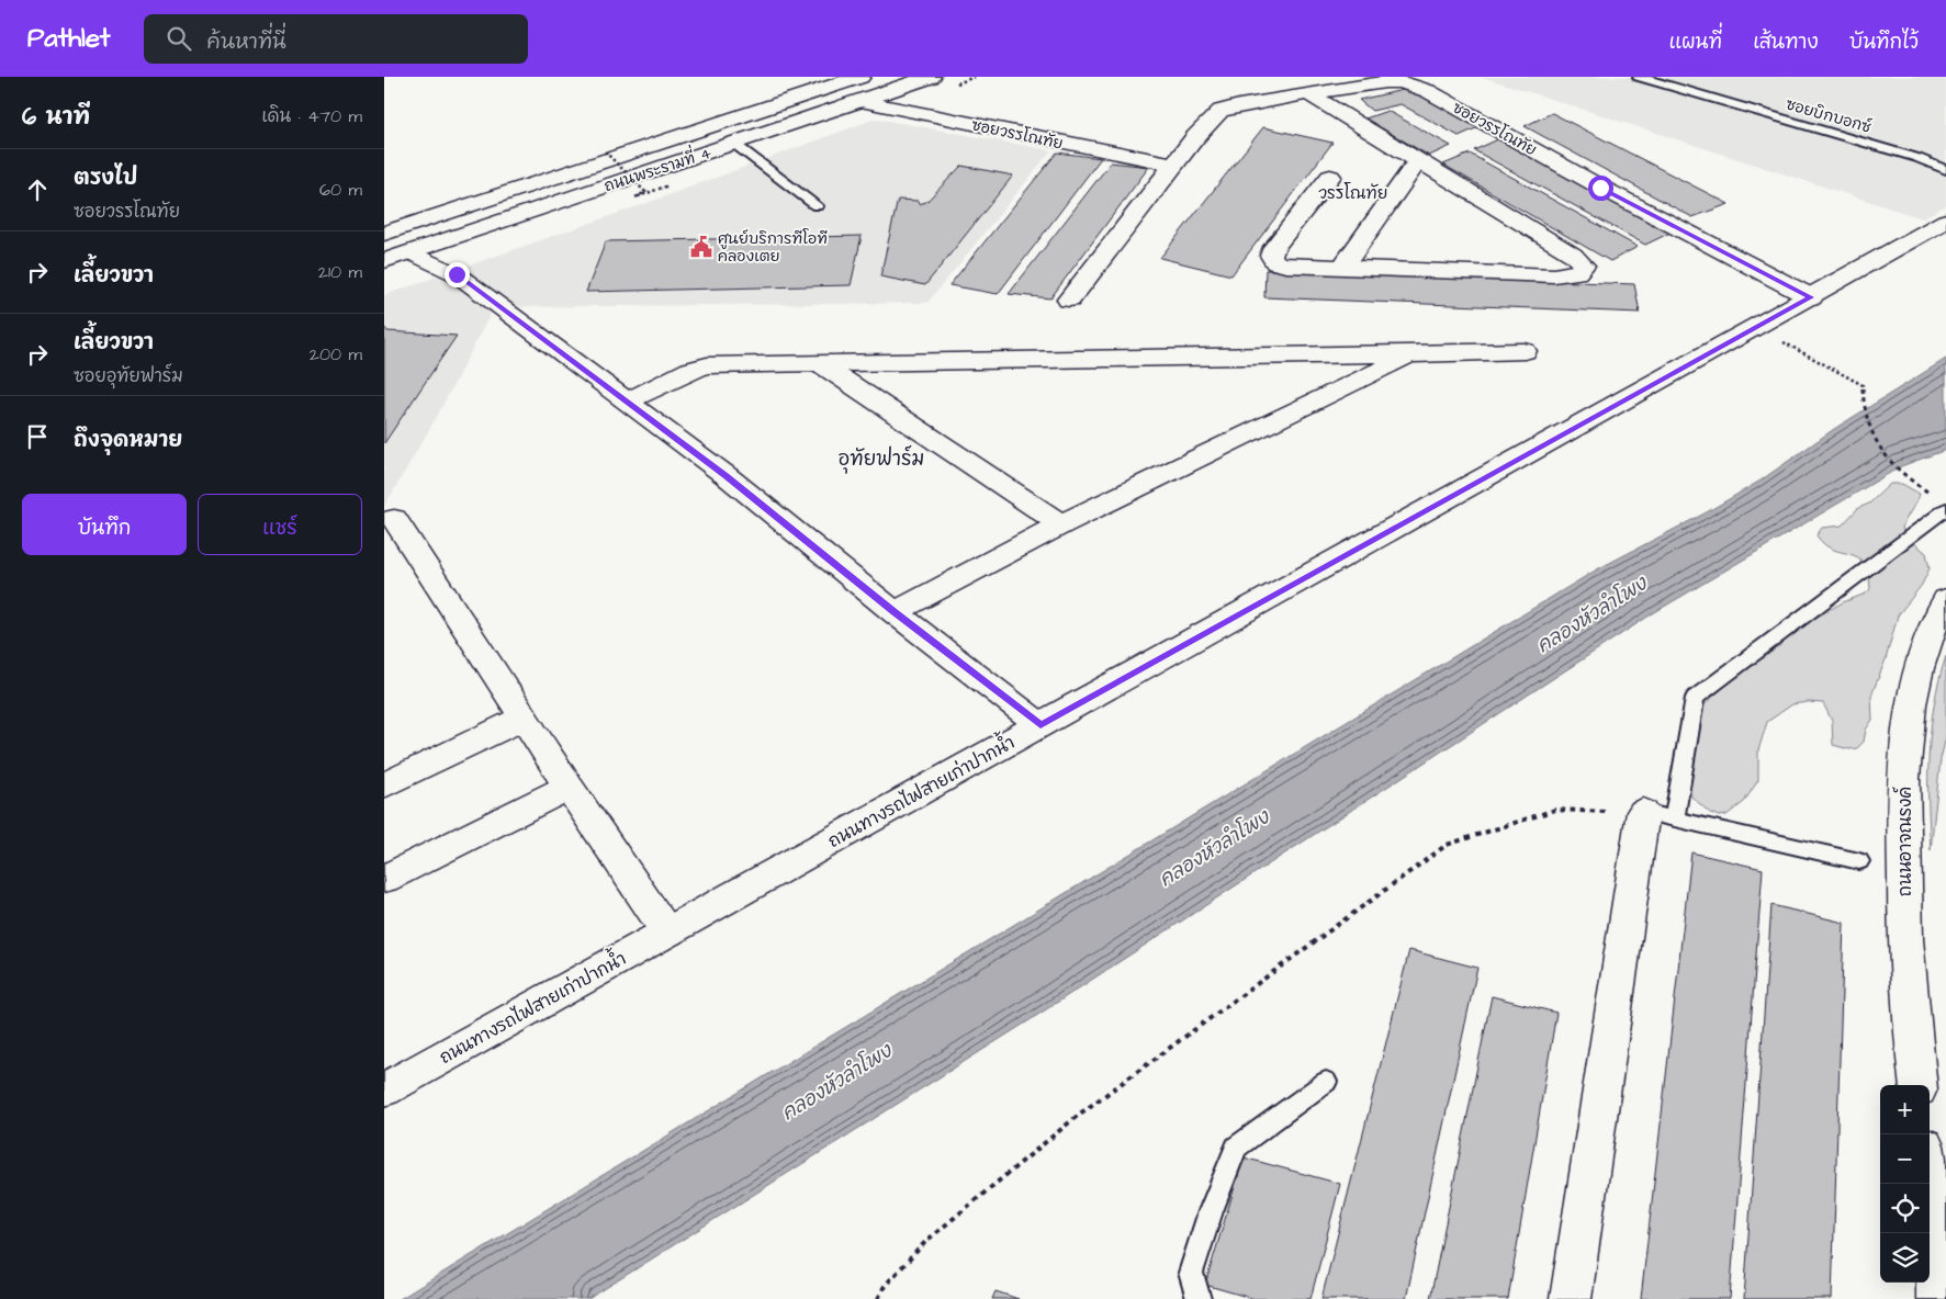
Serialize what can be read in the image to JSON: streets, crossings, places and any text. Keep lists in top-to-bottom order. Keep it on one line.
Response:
{"streets":{"street":["ซอยวรรโณทัย","ถนนพระรามที่ 4","ถนนทางรถไฟสายเก่าปากน้ำ","ถนนอาจณรงค์"],"lane":["ซอยบิกบอกซ์"]},"crossings":[["ซอยวรรโณทัย","ถนนพระรามที่ 4"],["ซอยวรรโณทัย","ถนนทางรถไฟสายเก่าปากน้ำ"]],"districts":["วรรโณทัย","อุทัยฟาร์ม"],"water":["คลองหัวลำโพง"],"places":{"public building":["ศูนย์บริการทีโอที คลองเตย"]},"page":{"header":"Pathlet","search":"ค้นหาที่นี่","nav":["แผนที่","เส้นทาง","บันทึกไว้"],"heading":["6 นาที","เดิน · 470 m"],"list":[["ตรงไป","ซอยวรรโณทัย","60 m"],["เลี้ยวขวา","210 m"],["เลี้ยวขวา","ซอยอุทัยฟาร์ม","200 m"],"ถึงจุดหมาย"],"buttons":["บันทึก","แชร์"],"map_buttons":["+","−"]}}
